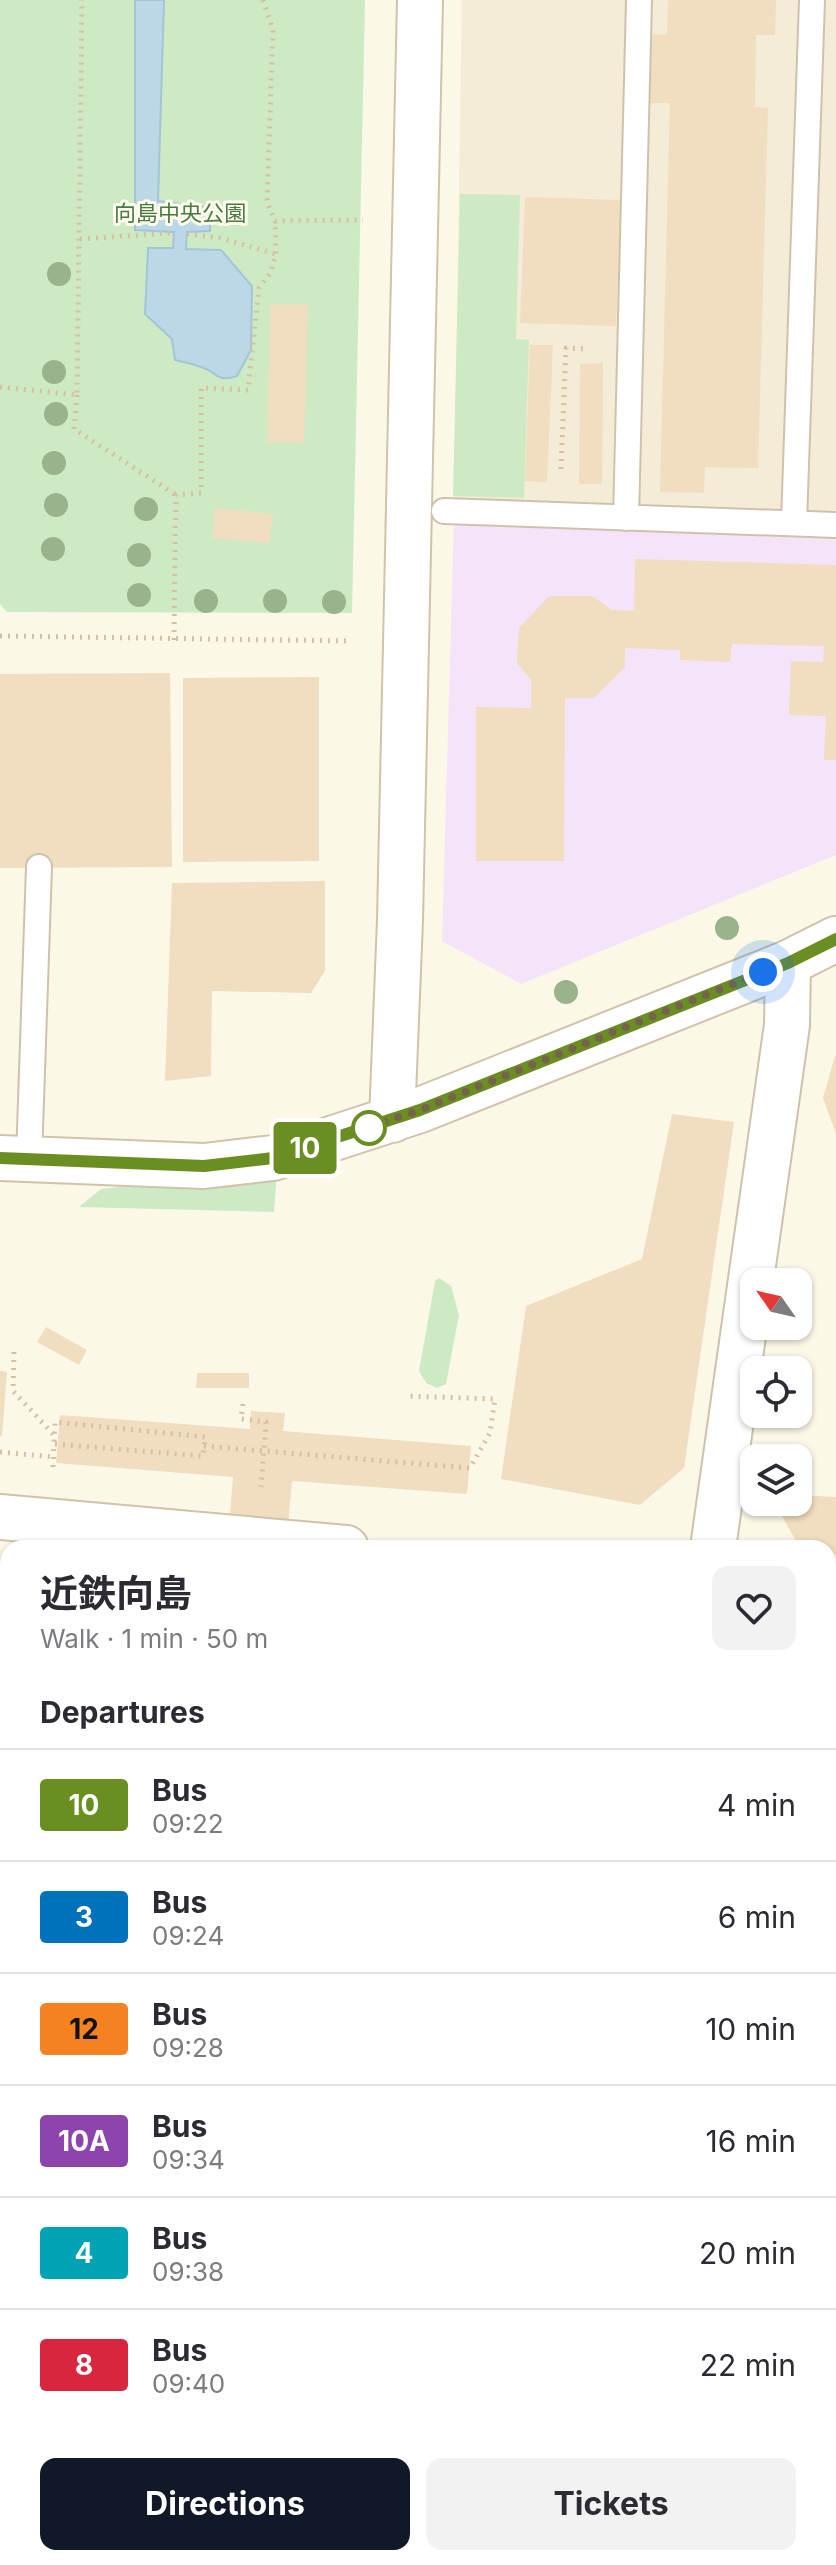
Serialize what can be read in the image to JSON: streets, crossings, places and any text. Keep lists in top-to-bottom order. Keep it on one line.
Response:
{"parks":["向島中央公園"],"lines":["bus line 10"],"north":"top left","page":{"on_map":"10","heading":[["近鉄向島","Walk · 1 min · 50 m"],"Departures"],"list":[{"mark":"10","name":"Bus","note":"09:22","value":"4 min"},{"mark":"3","name":"Bus","note":"09:24","value":"6 min"},{"mark":"12","name":"Bus","note":"09:28","value":"10 min"},{"mark":"10A","name":"Bus","note":"09:34","value":"16 min"},{"mark":"4","name":"Bus","note":"09:38","value":"20 min"},{"mark":"8","name":"Bus","note":"09:40","value":"22 min"}],"buttons":["Directions","Tickets"]}}
